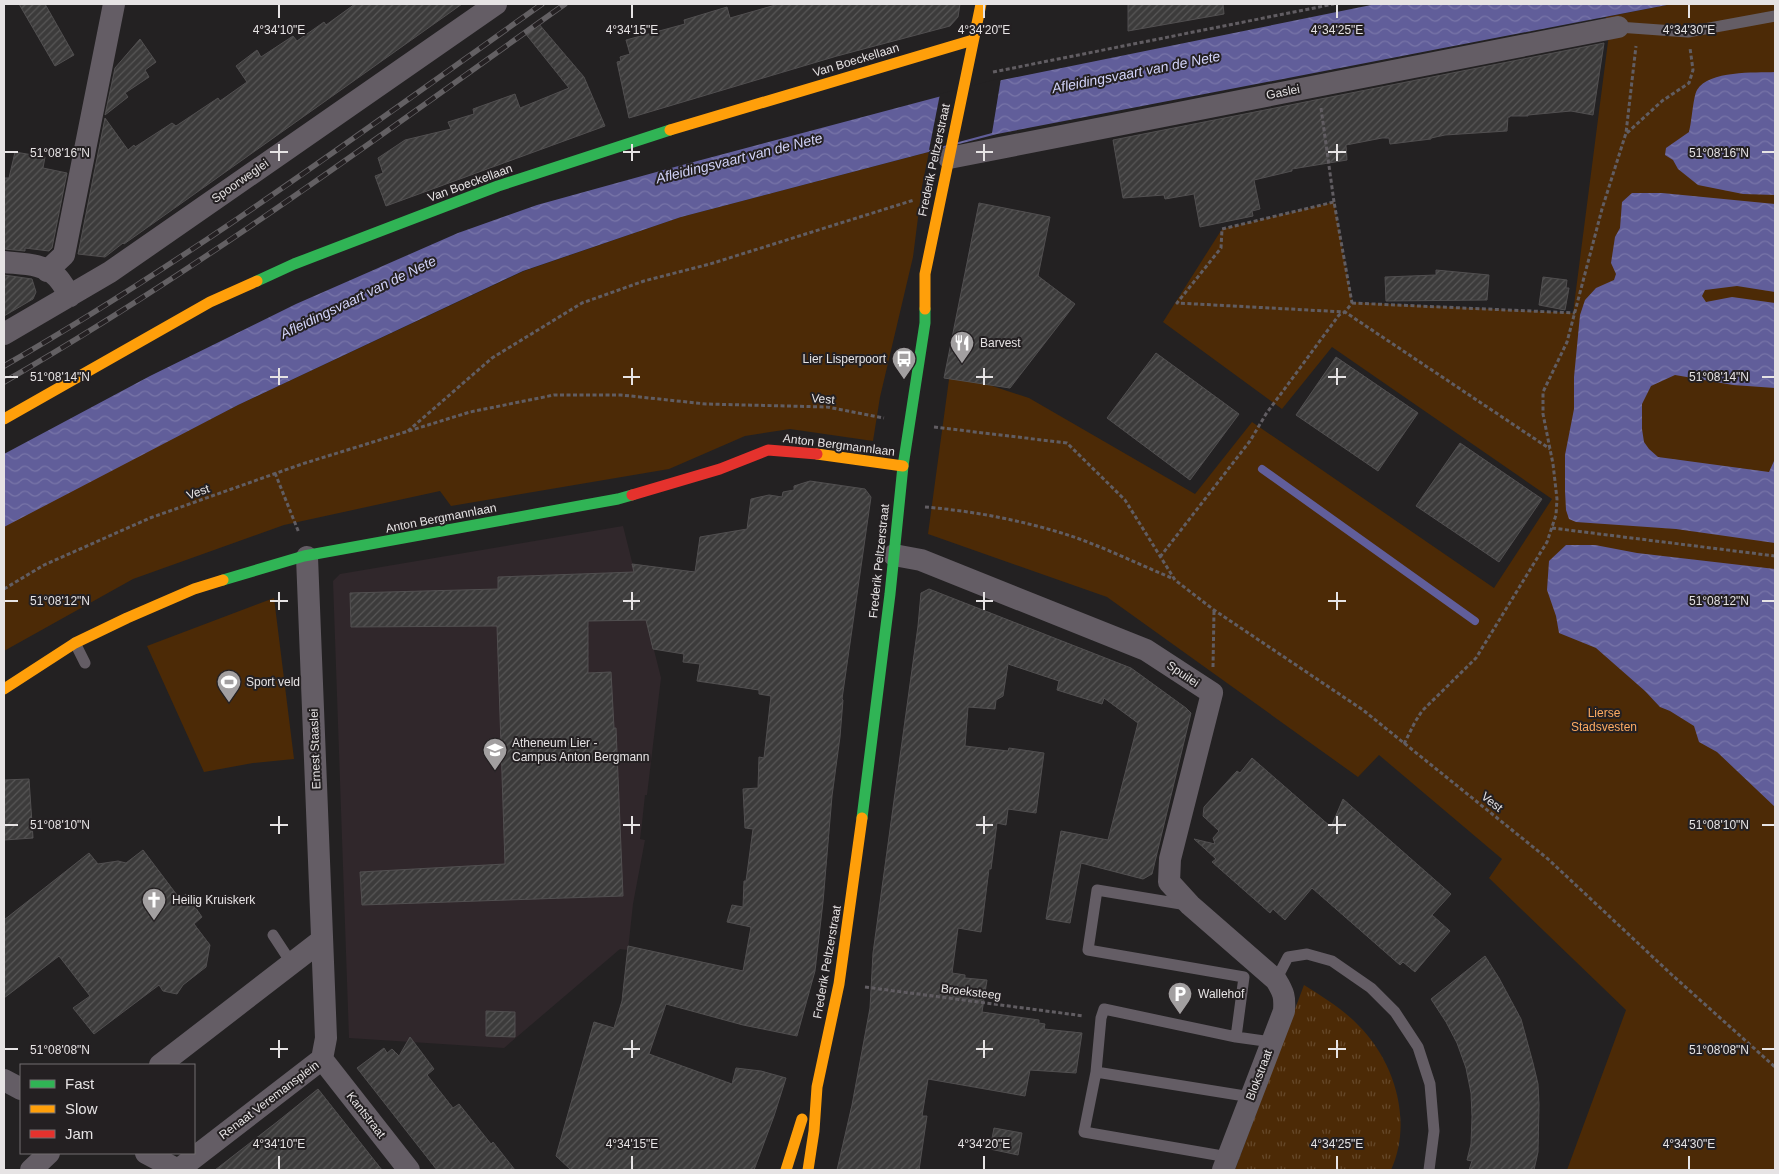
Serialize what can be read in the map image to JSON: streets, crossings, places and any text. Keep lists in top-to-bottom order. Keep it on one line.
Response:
{"streets":{"street":["Van Boeckellaan","Gaslei","Frederik Peltzerstraat","Spoorweglei","Anton Bergmannlaan","Spuilei","Ernest Staaslei","Blokstraat","Renaat Veremansplein","Kantstraat"],"path":["Vest","Broeksteeg"]},"crossings":[["Van Boeckellaan","Frederik Peltzerstraat"],["Gaslei","Frederik Peltzerstraat"],["Frederik Peltzerstraat","Vest"],["Frederik Peltzerstraat","Anton Bergmannlaan"],["Frederik Peltzerstraat","Spuilei"],["Frederik Peltzerstraat","Broeksteeg"],["Anton Bergmannlaan","Ernest Staaslei"],["Spuilei","Blokstraat"],["Ernest Staaslei","Renaat Veremansplein"],["Renaat Veremansplein","Kantstraat"]],"water":["Afleidingsvaart van de Nete"],"parks":["Lierse Stadsvesten"],"places":{"restaurant":["Barvest"],"bus stop":["Lier Lisperpoort"],"sports":["Sport veld"],"school or university":["Atheneum Lier - Campus Anton Bergmann"],"church":["Heilig Kruiskerk"],"parking":["Wallehof"]},"legend":["Fast","Slow","Jam"],"coordinates":["4°34'10\"E","4°34'15\"E","4°34'20\"E","4°34'25\"E","4°34'30\"E","51°08'16\"N","51°08'14\"N","51°08'12\"N","51°08'10\"N","51°08'08\"N"]}
